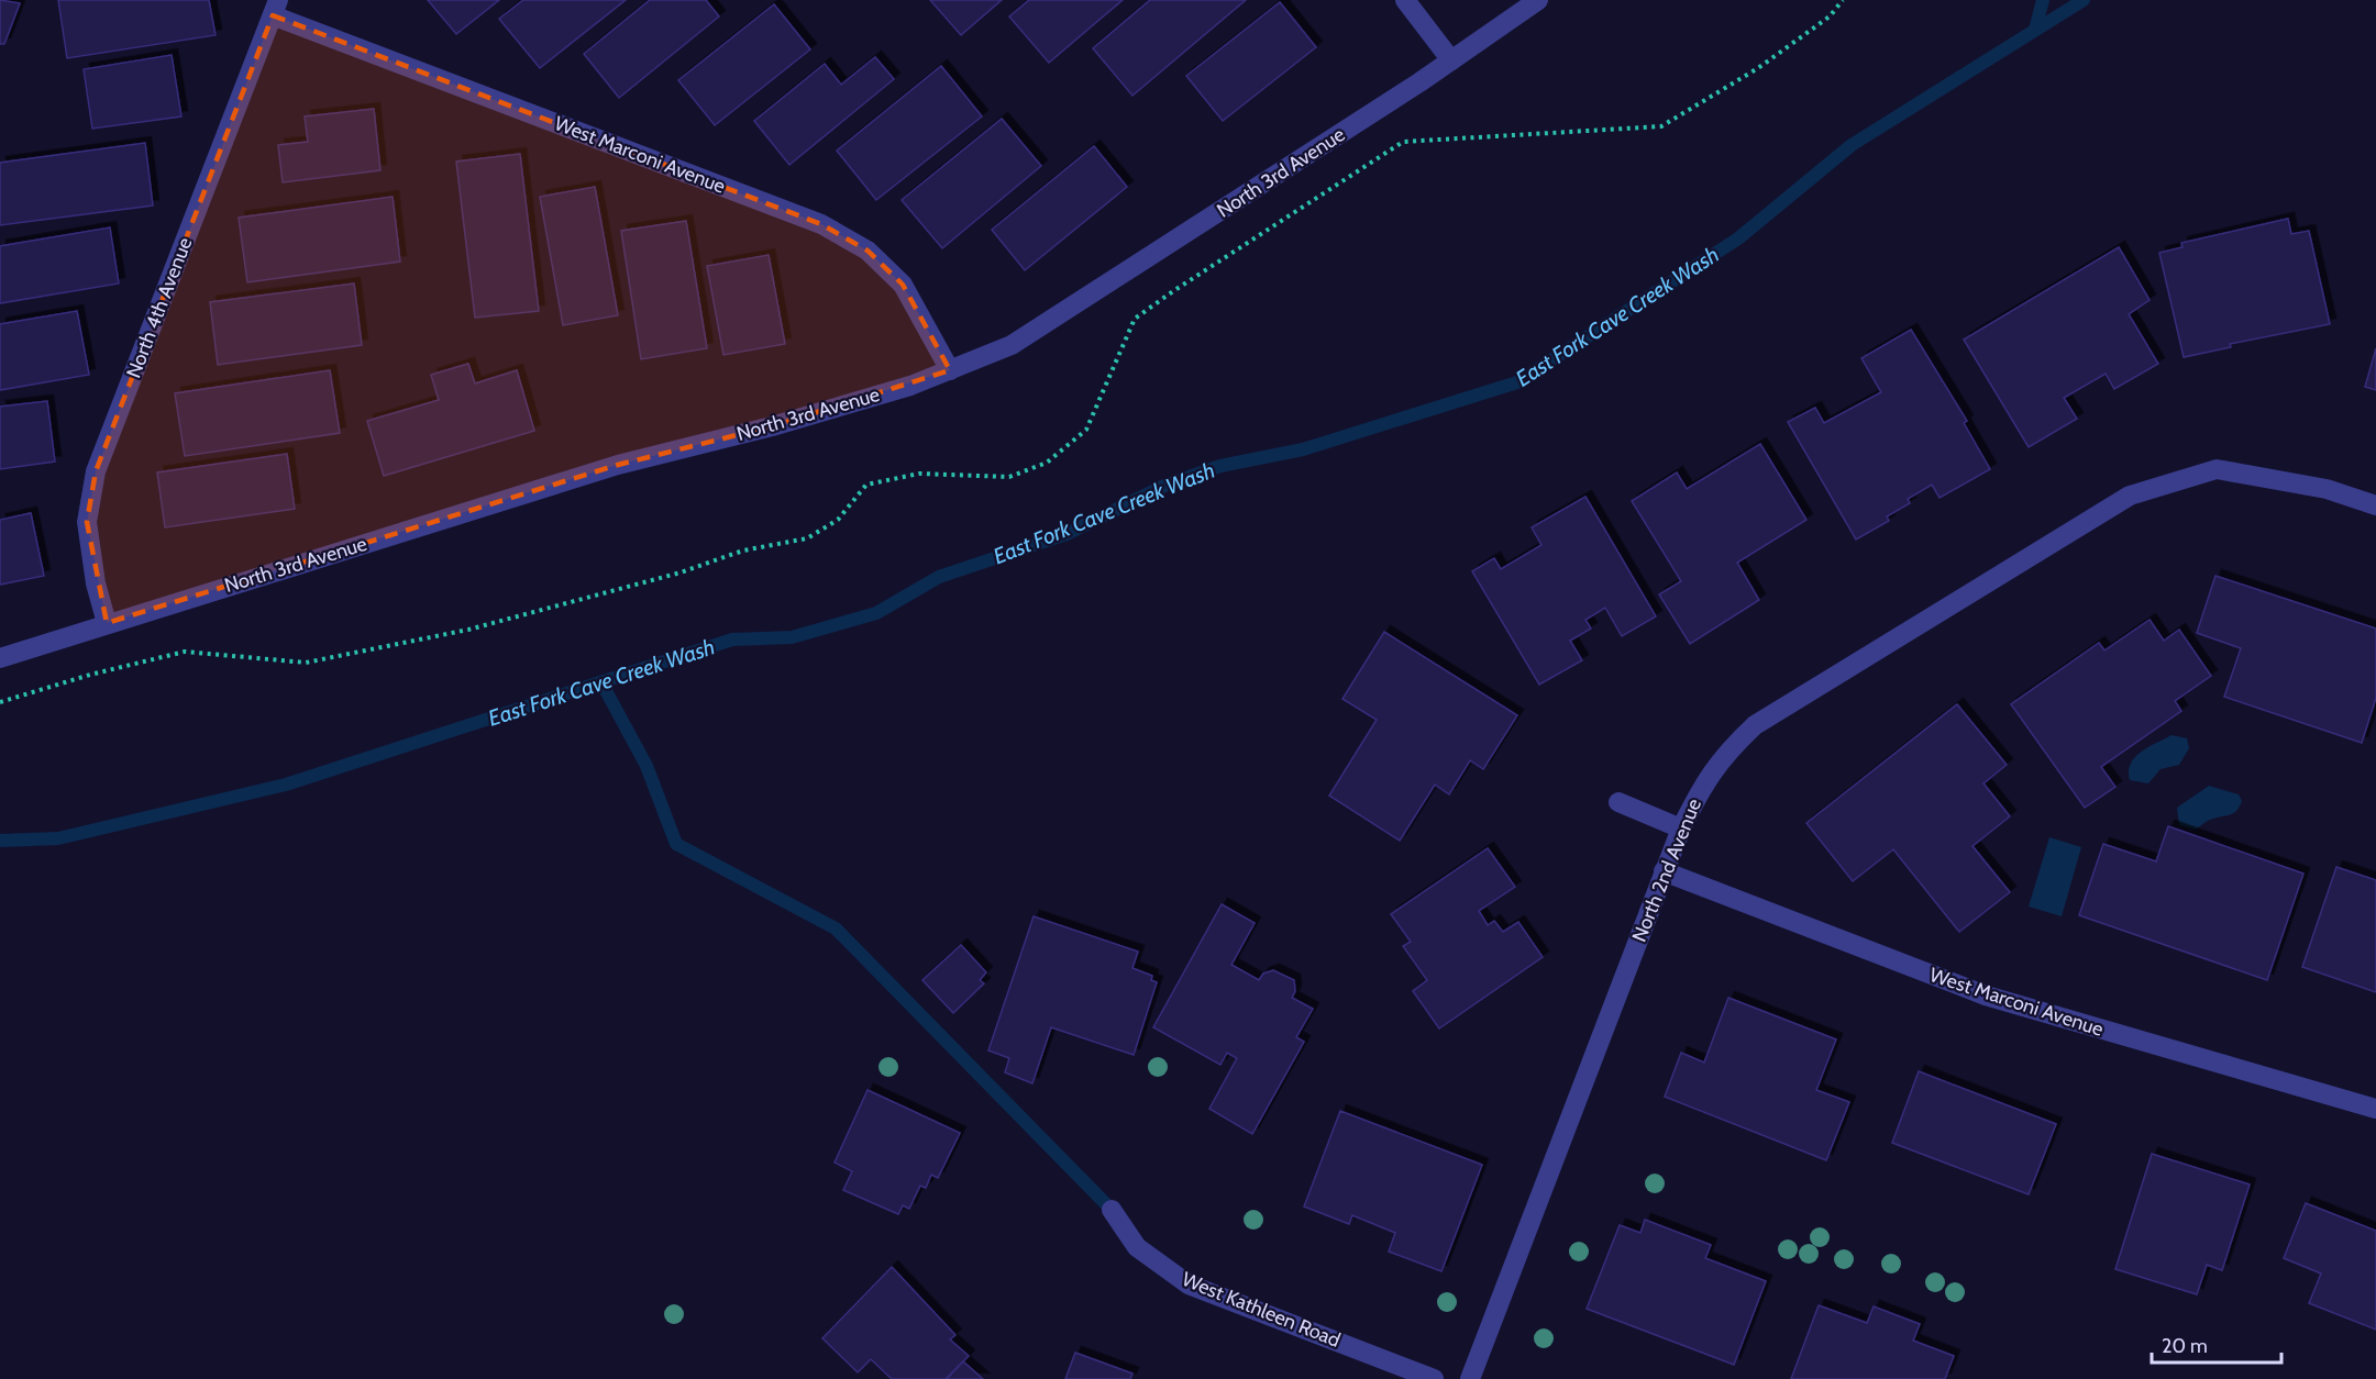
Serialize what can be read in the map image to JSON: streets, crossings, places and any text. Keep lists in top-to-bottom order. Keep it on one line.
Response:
{"streets":{"street":["West Marconi Avenue","North 3rd Avenue","North 4th Avenue","North 2nd Avenue","West Kathleen Road"]},"crossings":[["West Marconi Avenue","North 3rd Avenue"],["West Marconi Avenue","North 4th Avenue"],["West Marconi Avenue","North 2nd Avenue"],["North 3rd Avenue","North 4th Avenue"]],"water":["East Fork Cave Creek Wash"],"scale_bar":"20 m"}
